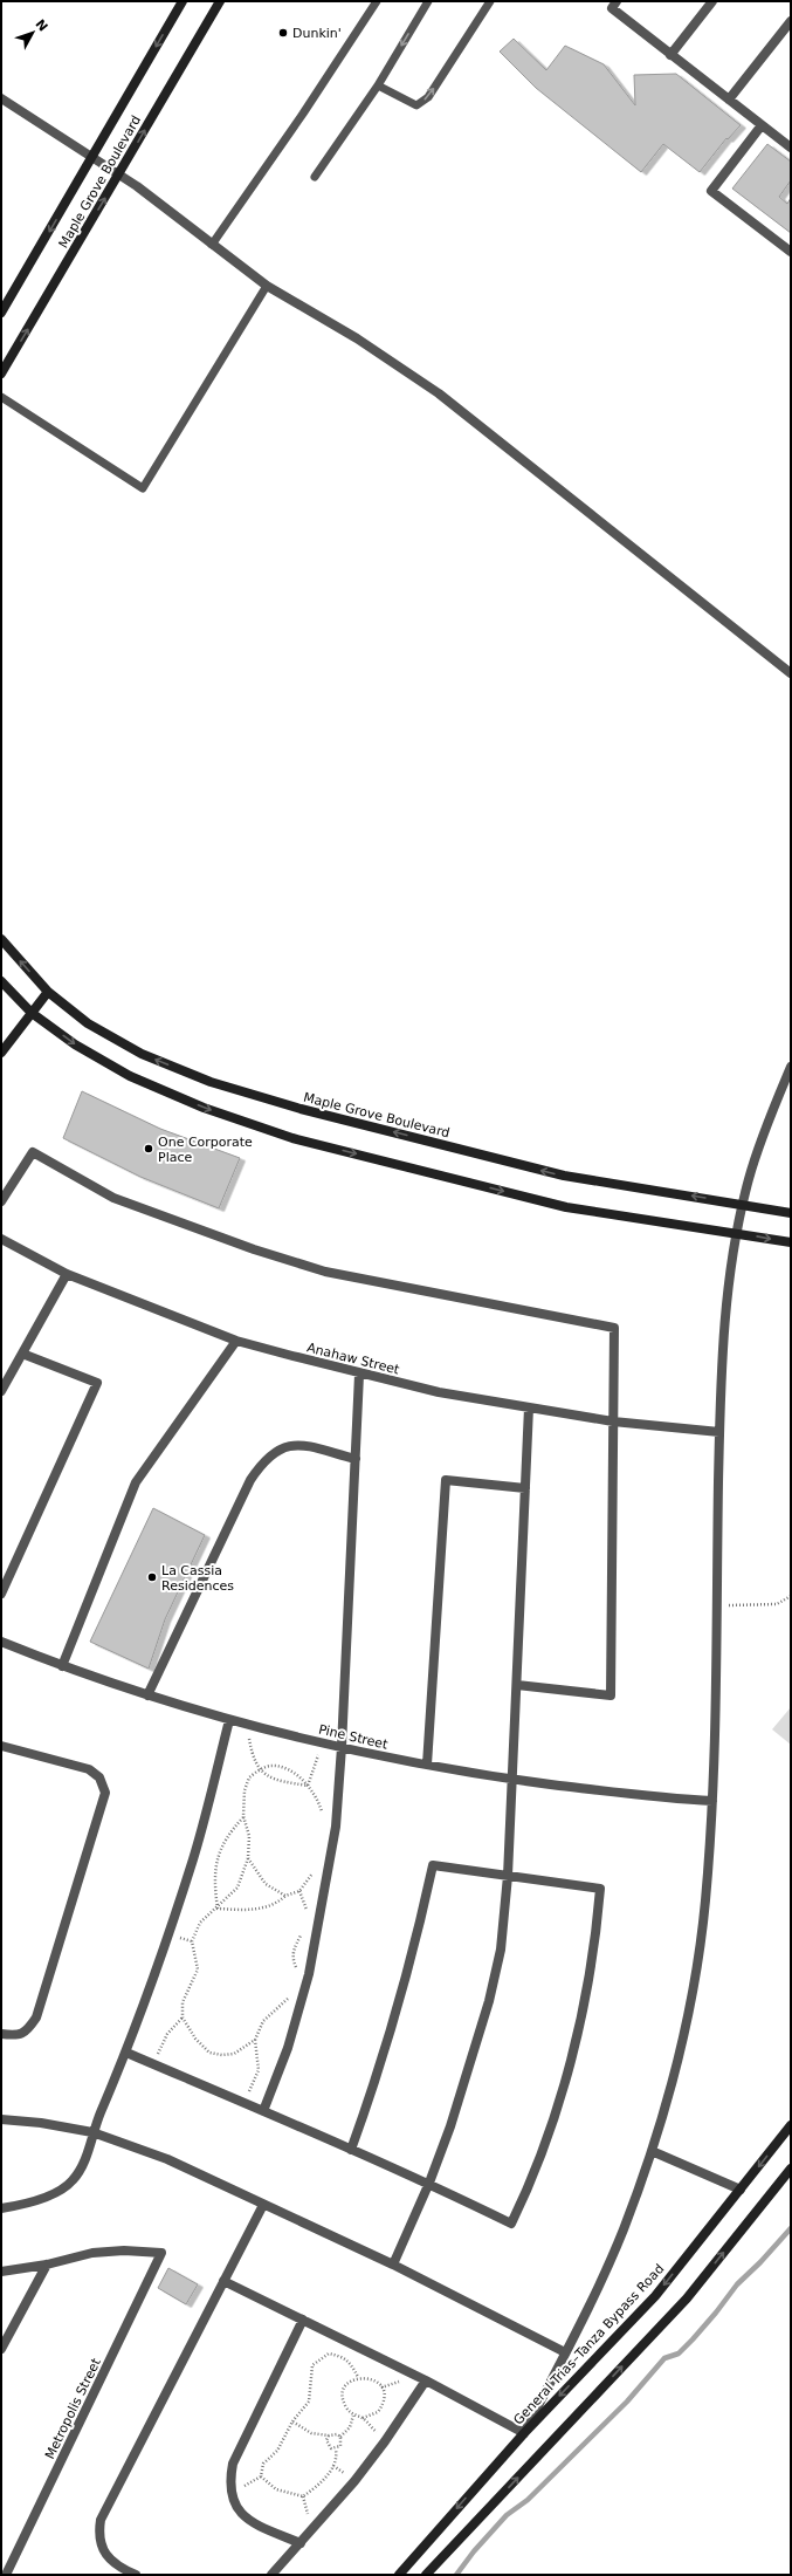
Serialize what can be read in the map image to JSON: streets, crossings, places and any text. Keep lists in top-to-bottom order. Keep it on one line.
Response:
{"streets":{"street":["Maple Grove Boulevard","Anahaw Street","Pine Street","General Trias–Tanza Bypass Road","Metropolis Street"]},"places":["Dunkin'","One Corporate Place","La Cassia Residences"],"north":"top right"}
